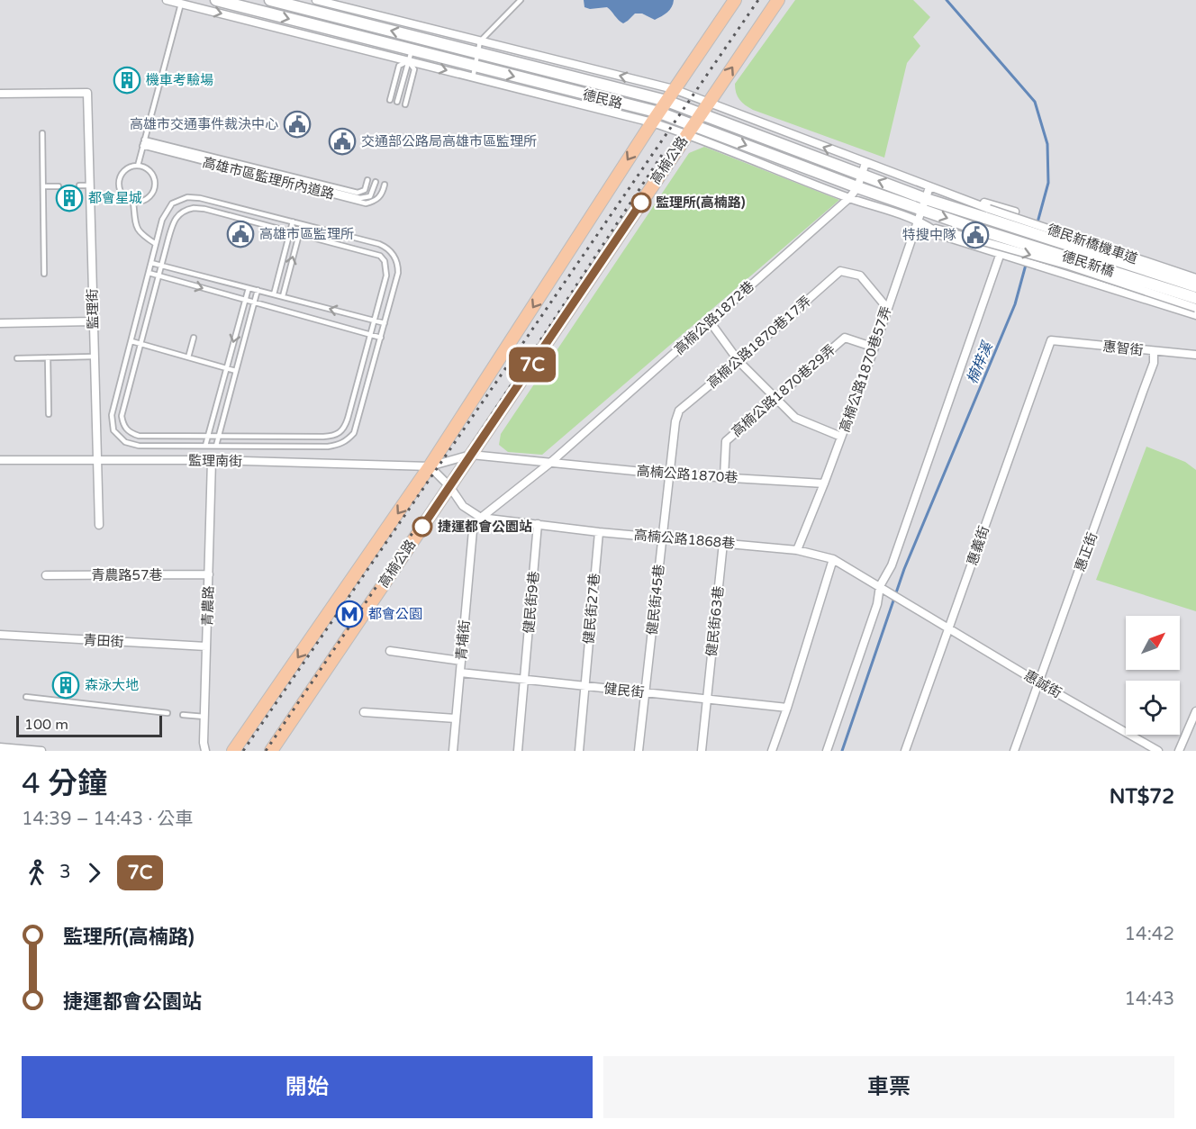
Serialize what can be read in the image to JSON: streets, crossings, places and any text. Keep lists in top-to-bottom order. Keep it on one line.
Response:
{"streets":{"main road":["高楠公路"],"street":["德民路","德民新橋機車道","德民新橋","監理街","高楠公路1872巷","高楠公路1870巷17弄","惠智街","高楠公路1870巷57弄","高楠公路1870巷29弄","監理南街","高楠公路1870巷","高楠公路1868巷","惠義街","惠正街","青農路57巷","健民街45巷","健民街9巷","青農路","健民街27巷","健民街63巷","青埔街","青田街","惠誠街","健民街"],"lane":["高雄市區監理所內道路"]},"crossings":[["德民路","高楠公路"],["德民路","德民新橋機車道"],["德民路","德民新橋"],["德民路","高楠公路1872巷"],["德民路","高楠公路1870巷57弄"],["高楠公路","監理南街"],["高楠公路","高楠公路1870巷"],["德民新橋機車道","德民新橋"],["德民新橋機車道","高楠公路1870巷57弄"],["監理街","監理南街"],["高楠公路1872巷","高楠公路1870巷"],["高楠公路1872巷","高楠公路1868巷"],["高楠公路1872巷","青埔街"],["高楠公路1870巷17弄","高楠公路1870巷57弄"],["高楠公路1870巷17弄","高楠公路1870巷"],["高楠公路1870巷17弄","健民街45巷"],["惠智街","惠義街"],["惠智街","惠正街"],["高楠公路1870巷57弄","高楠公路1870巷29弄"],["高楠公路1870巷57弄","高楠公路1870巷"],["高楠公路1870巷57弄","高楠公路1868巷"],["高楠公路1870巷29弄","高楠公路1870巷"],["監理南街","高楠公路1870巷"],["監理南街","青農路"],["高楠公路1870巷","健民街45巷"],["高楠公路1868巷","健民街45巷"],["高楠公路1868巷","健民街9巷"],["高楠公路1868巷","健民街27巷"],["高楠公路1868巷","健民街63巷"],["高楠公路1868巷","惠誠街"],["惠義街","惠誠街"],["惠正街","惠誠街"],["青農路57巷","青農路"],["健民街45巷","健民街"],["健民街9巷","健民街"],["青農路","青田街"],["健民街27巷","健民街"],["健民街63巷","健民街"],["青埔街","健民街"]],"water":["楠梓溪"],"places":{"building":["機車考驗場","都會星城","森泳大地"],"public building":["高雄市交通事件裁決中心","交通部公路局高雄市區監理所","高雄市區監理所","特搜中隊"],"other":["監理所(高楠路)","捷運都會公園站"],"metro station":["都會公園"]},"lines":["bus line 7C"],"scale_bar":"100 m","north":"top right","page":{"on_map":"7C","scale":"100 m","heading":["4 分鐘","14:39 – 14:43 · 公車","NT$72"],"legs":["3","7C"],"list":[{"name":"監理所(高楠路)","value":"14:42"},{"name":"捷運都會公園站","value":"14:43"}],"buttons":["開始","車票"]}}
